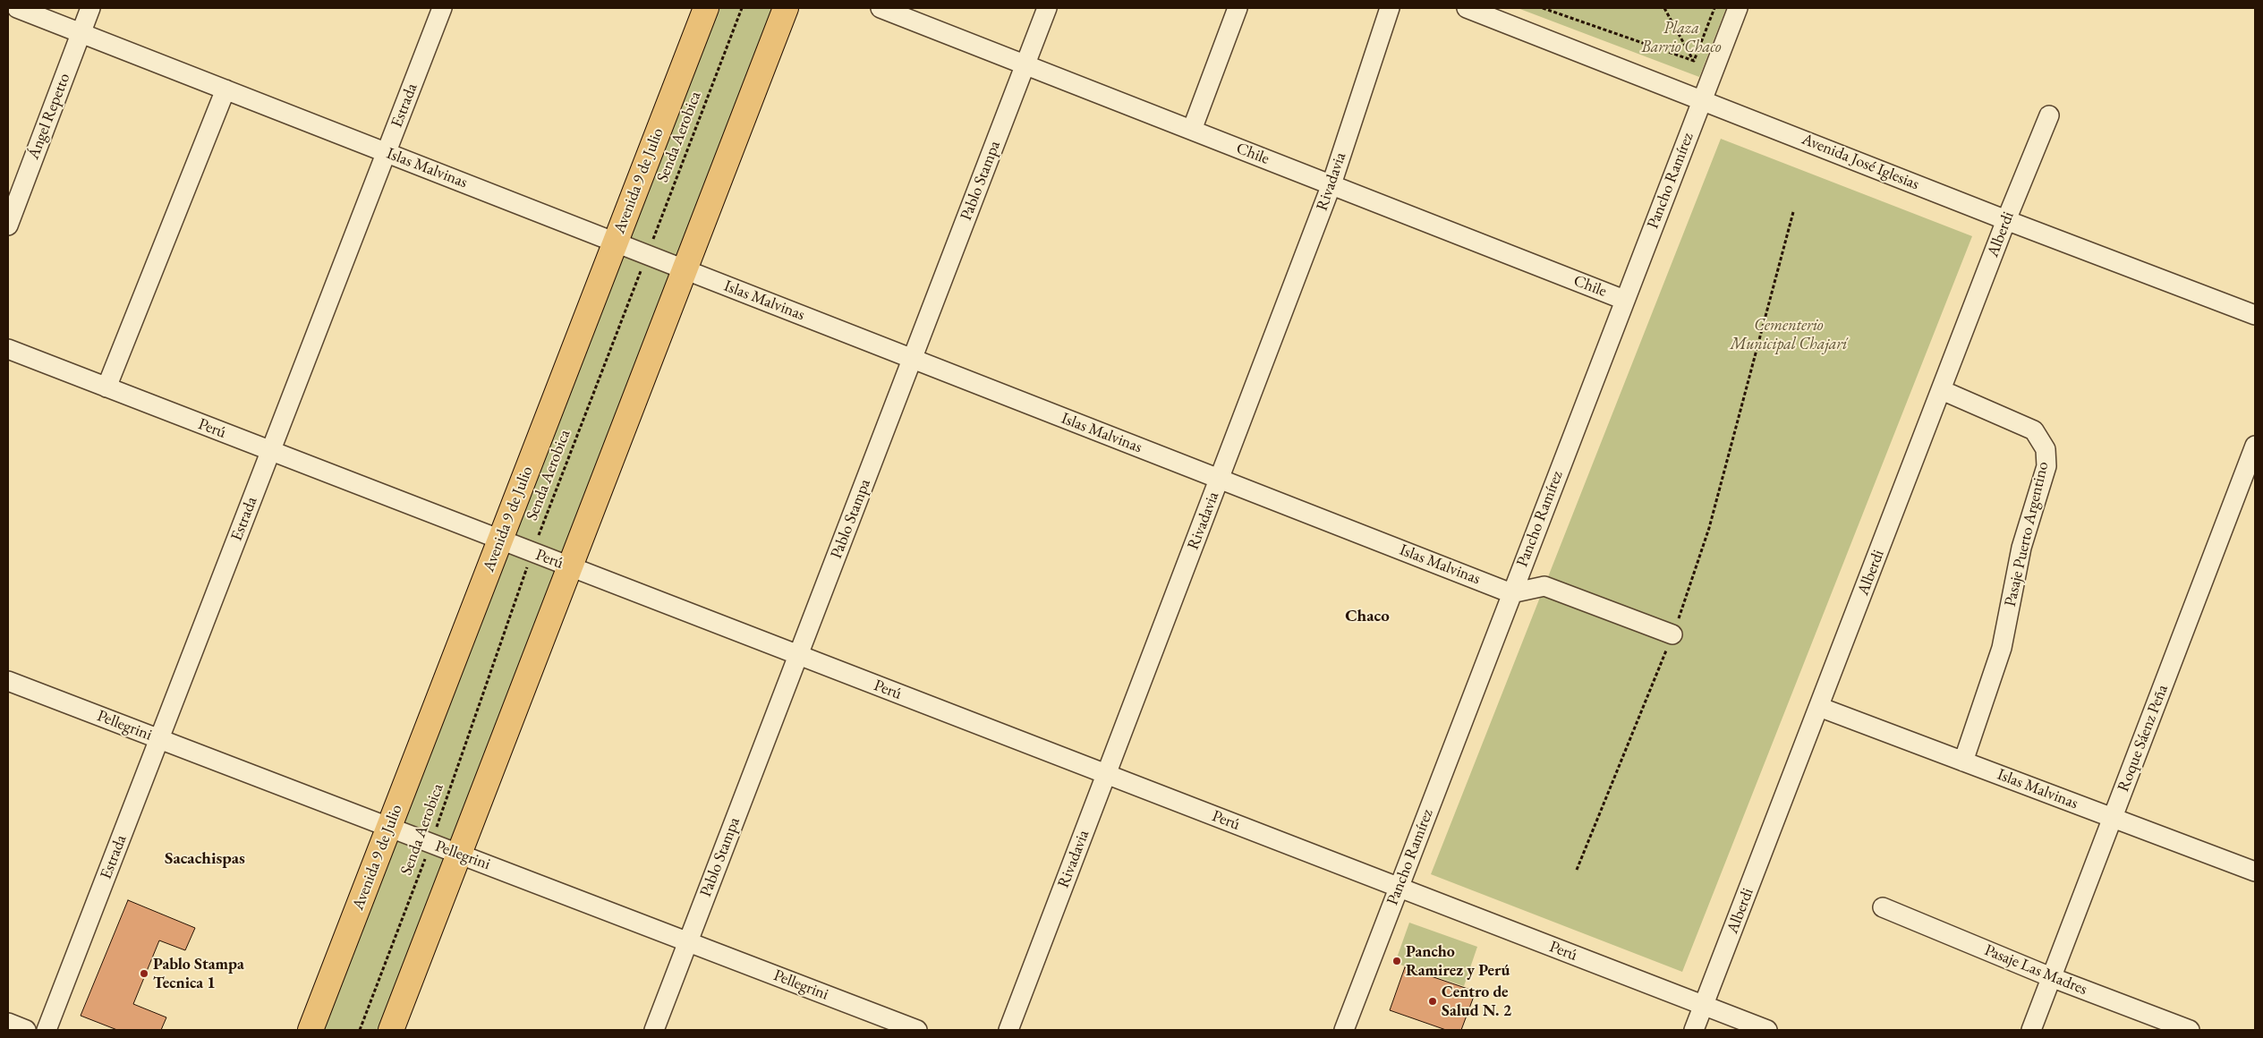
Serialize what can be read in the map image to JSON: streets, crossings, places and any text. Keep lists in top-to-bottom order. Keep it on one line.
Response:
{"streets":{"main road":["Avenida 9 de Julio"],"street":["Estrada","Ángel Repetto","Chile","Avenida José Iglesias","Islas Malvinas","Pablo Stampa","Pancho Ramírez","Rivadavia","Alberdi","Perú","Pasaje Puerto Argentino","Pellegrini","Roque Sáenz Peña","Pasaje Las Madres"],"path":["Senda Aerobica"]},"crossings":[["Estrada","Islas Malvinas"],["Estrada","Perú"],["Estrada","Pellegrini"],["Ángel Repetto","Islas Malvinas"],["Senda Aerobica","Islas Malvinas"],["Senda Aerobica","Perú"],["Senda Aerobica","Pellegrini"],["Chile","Pablo Stampa"],["Chile","Pancho Ramírez"],["Chile","Rivadavia"],["Avenida José Iglesias","Pancho Ramírez"],["Avenida José Iglesias","Alberdi"],["Islas Malvinas","Avenida 9 de Julio"],["Islas Malvinas","Pablo Stampa"],["Islas Malvinas","Pancho Ramírez"],["Islas Malvinas","Rivadavia"],["Islas Malvinas","Alberdi"],["Islas Malvinas","Pasaje Puerto Argentino"],["Islas Malvinas","Roque Sáenz Peña"],["Avenida 9 de Julio","Perú"],["Avenida 9 de Julio","Pellegrini"],["Pablo Stampa","Perú"],["Pablo Stampa","Pellegrini"],["Pancho Ramírez","Perú"],["Rivadavia","Perú"],["Alberdi","Perú"],["Alberdi","Pasaje Puerto Argentino"],["Roque Sáenz Peña","Pasaje Las Madres"]],"districts":["Chaco","Sacachispas"],"parks":["Plaza Barrio Chaco","Cementerio Municipal Chajarí"],"places":["Pancho Ramirez y Perú","Pablo Stampa Tecnica 1","Centro de Salud N. 2"]}
